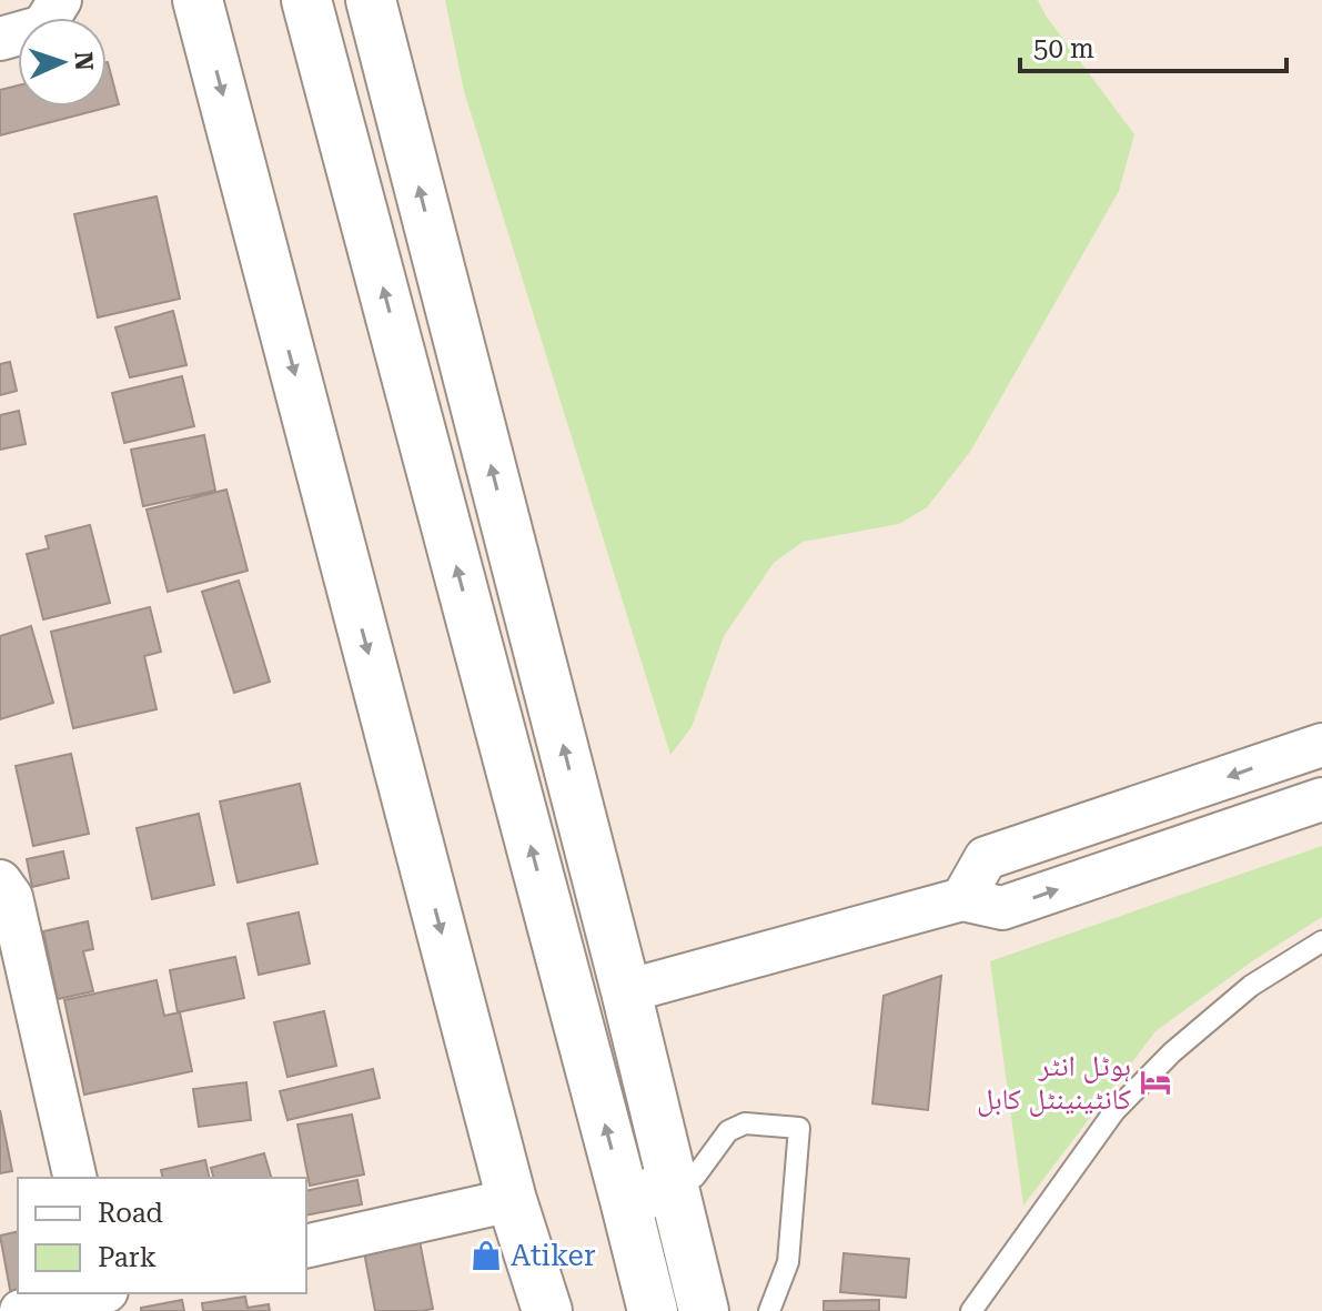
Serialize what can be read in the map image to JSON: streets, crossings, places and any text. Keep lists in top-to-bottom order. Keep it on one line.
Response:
{"places":{"hotel":["ہوٹل انٹر کانٹینینٹل کابل"],"shop":["Atiker"]},"legend":["Road","Park"],"scale_bar":"50 m","north":"right"}
